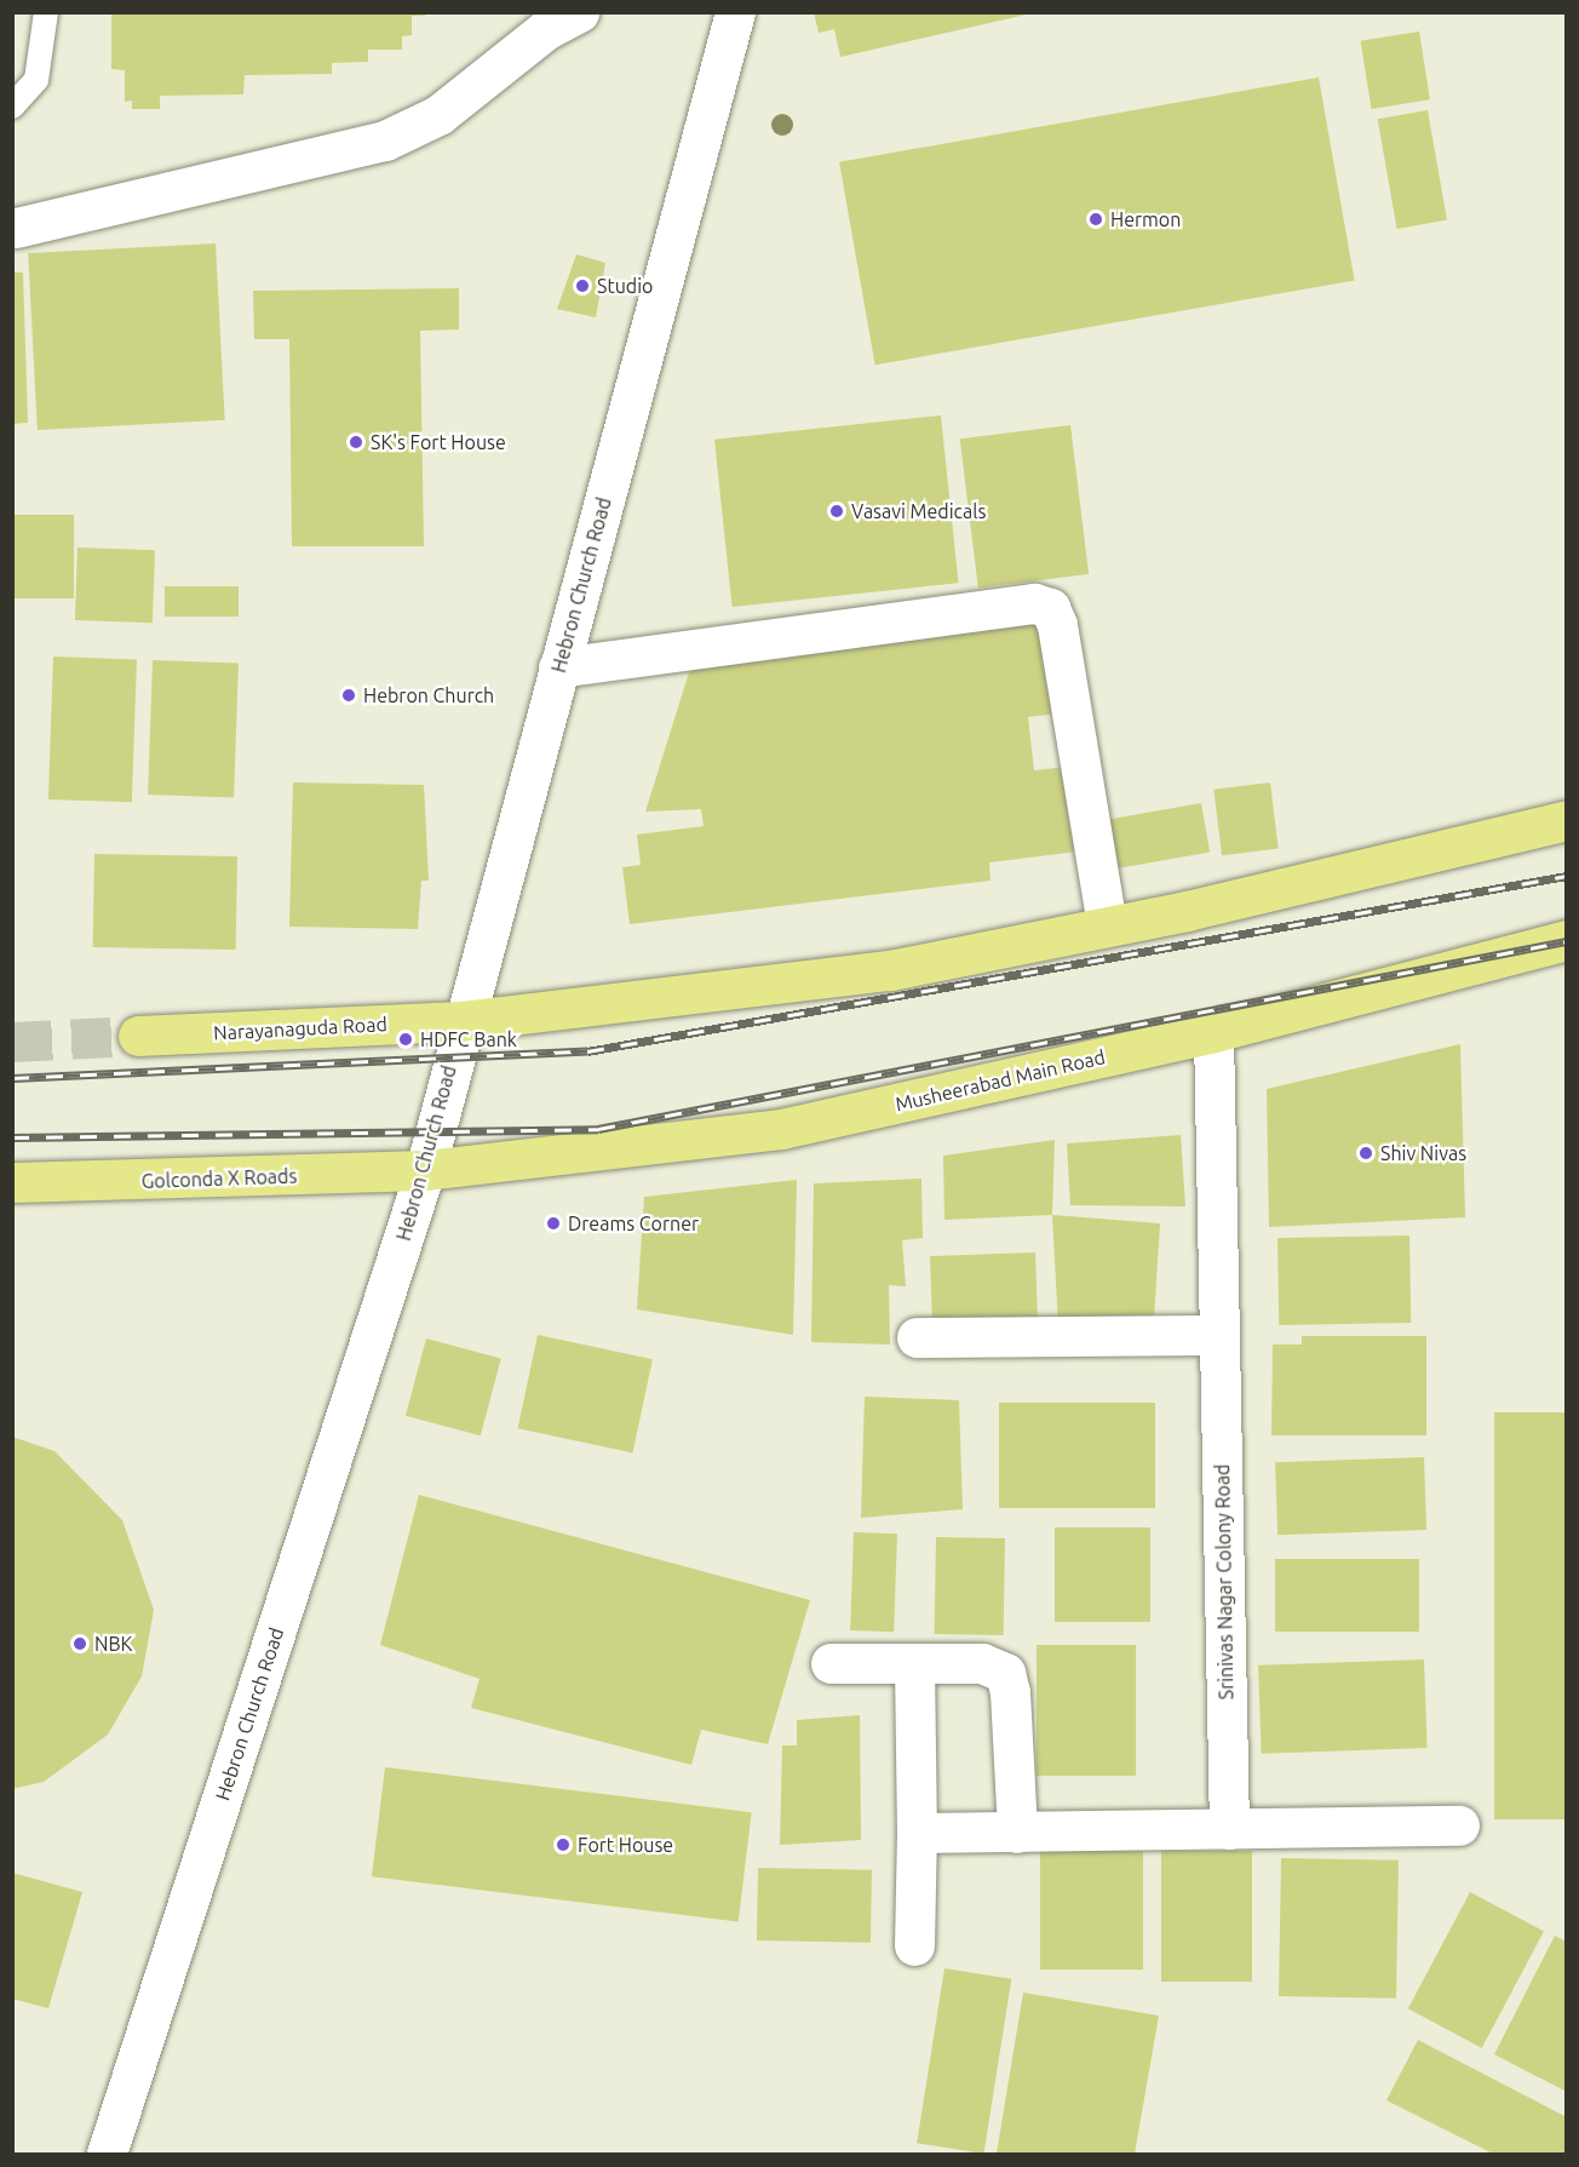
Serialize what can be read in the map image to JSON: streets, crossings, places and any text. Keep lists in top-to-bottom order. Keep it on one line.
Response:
{"streets":{"main road":["Narayanaguda Road","Musheerabad Main Road","Golconda X Roads"],"street":["Hebron Church Road","Srinivas Nagar Colony Road"]},"crossings":[["Hebron Church Road","Narayanaguda Road"],["Hebron Church Road","Musheerabad Main Road"],["Hebron Church Road","Golconda X Roads"],["Musheerabad Main Road","Golconda X Roads"],["Musheerabad Main Road","Srinivas Nagar Colony Road"]],"places":["Hermon","Studio","SK's Fort House","Vasavi Medicals","Hebron Church","HDFC Bank","Shiv Nivas","Dreams Corner","NBK","Fort House"]}
